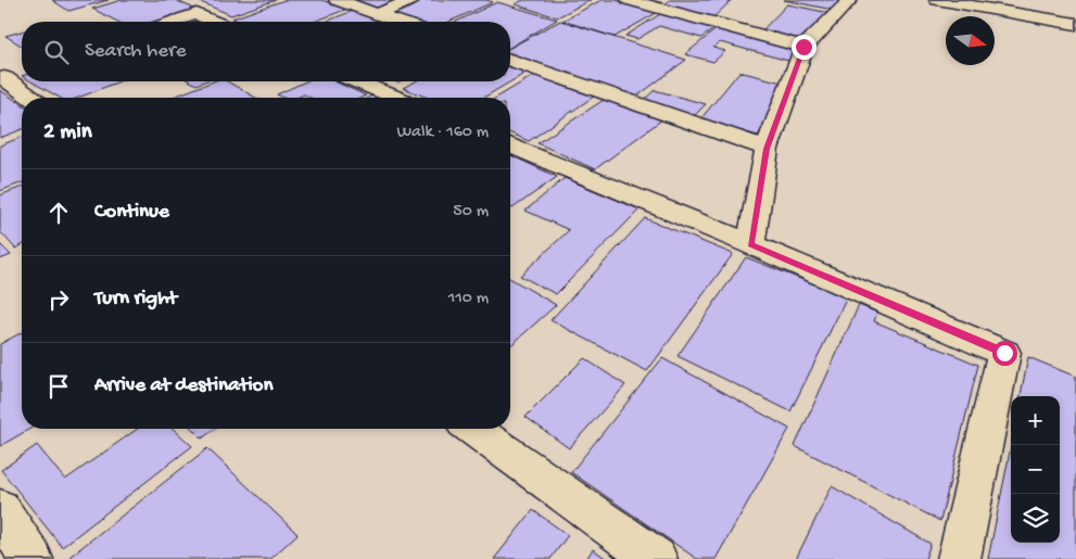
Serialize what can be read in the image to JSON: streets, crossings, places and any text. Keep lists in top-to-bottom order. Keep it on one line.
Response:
{"north":"right","page":{"search":"Search here","heading":["2 min","Walk · 160 m"],"list":[["Continue","50 m"],["Turn right","110 m"],"Arrive at destination"],"map_buttons":["+","−"]}}
